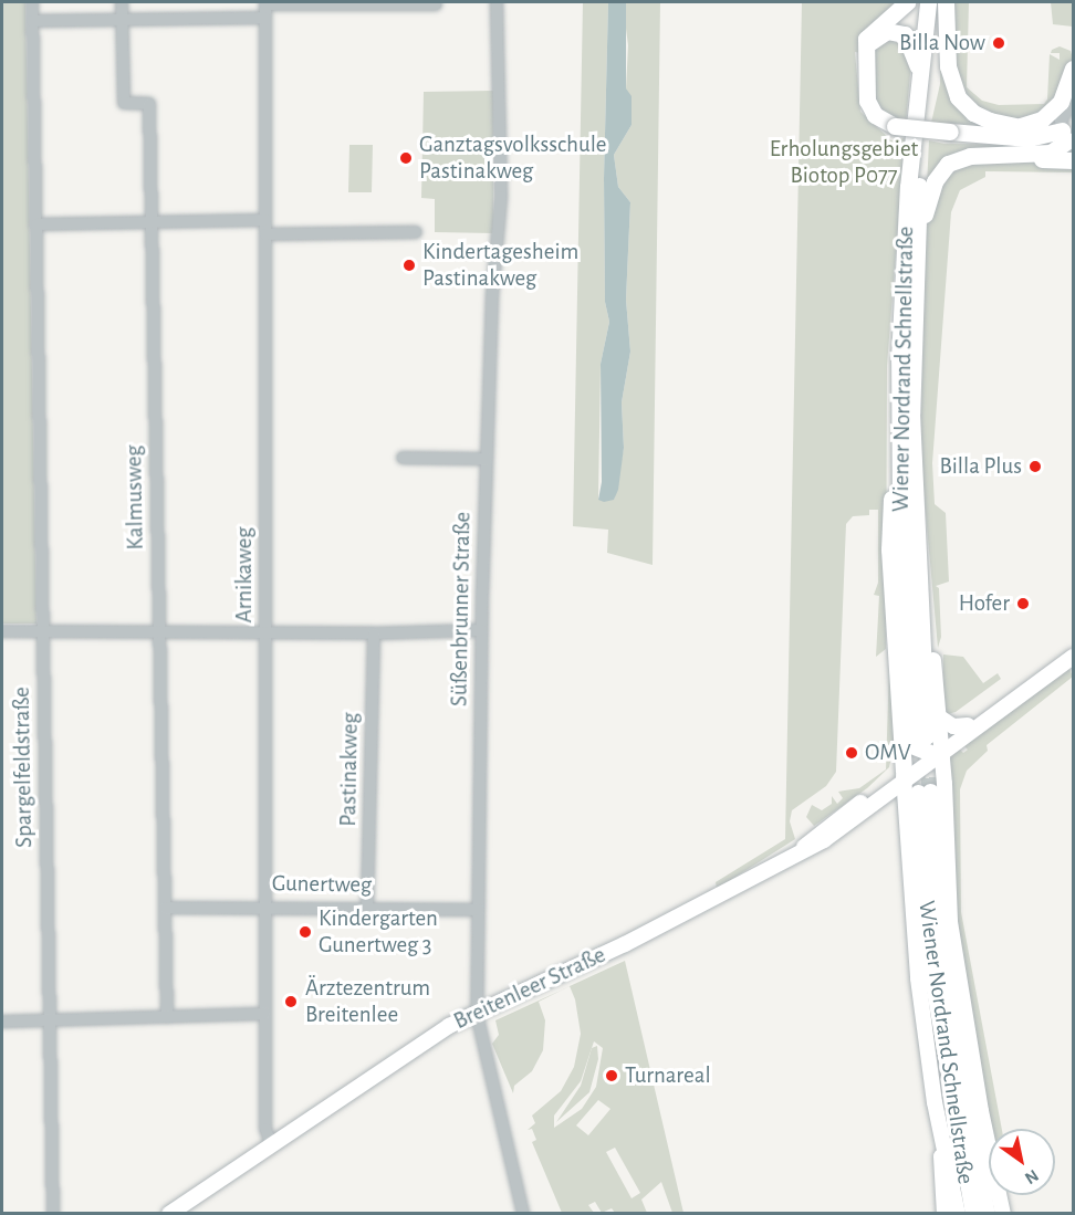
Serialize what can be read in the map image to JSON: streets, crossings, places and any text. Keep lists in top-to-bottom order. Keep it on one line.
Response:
{"streets":{"highway":["Wiener Nordrand Schnellstraße"],"main road":["Breitenleer Straße"],"street":["Kalmusweg","Arnikaweg","Süßenbrunner Straße","Spargelfeldstraße","Pastinakweg","Gunertweg"]},"crossings":[["Wiener Nordrand Schnellstraße","Breitenleer Straße"],["Kalmusweg","Gunertweg"],["Arnikaweg","Gunertweg"],["Arnikaweg","Breitenleer Straße"],["Süßenbrunner Straße","Gunertweg"],["Süßenbrunner Straße","Breitenleer Straße"],["Pastinakweg","Gunertweg"]],"parks":["Erholungsgebiet Biotop P077"],"places":["Billa Now","Ganztagsvolksschule Pastinakweg","Kindertagesheim Pastinakweg","Billa Plus","Hofer","OMV","Kindergarten Gunertweg 3","Ärztezentrum Breitenlee","Turnareal"],"north":"bottom right"}
